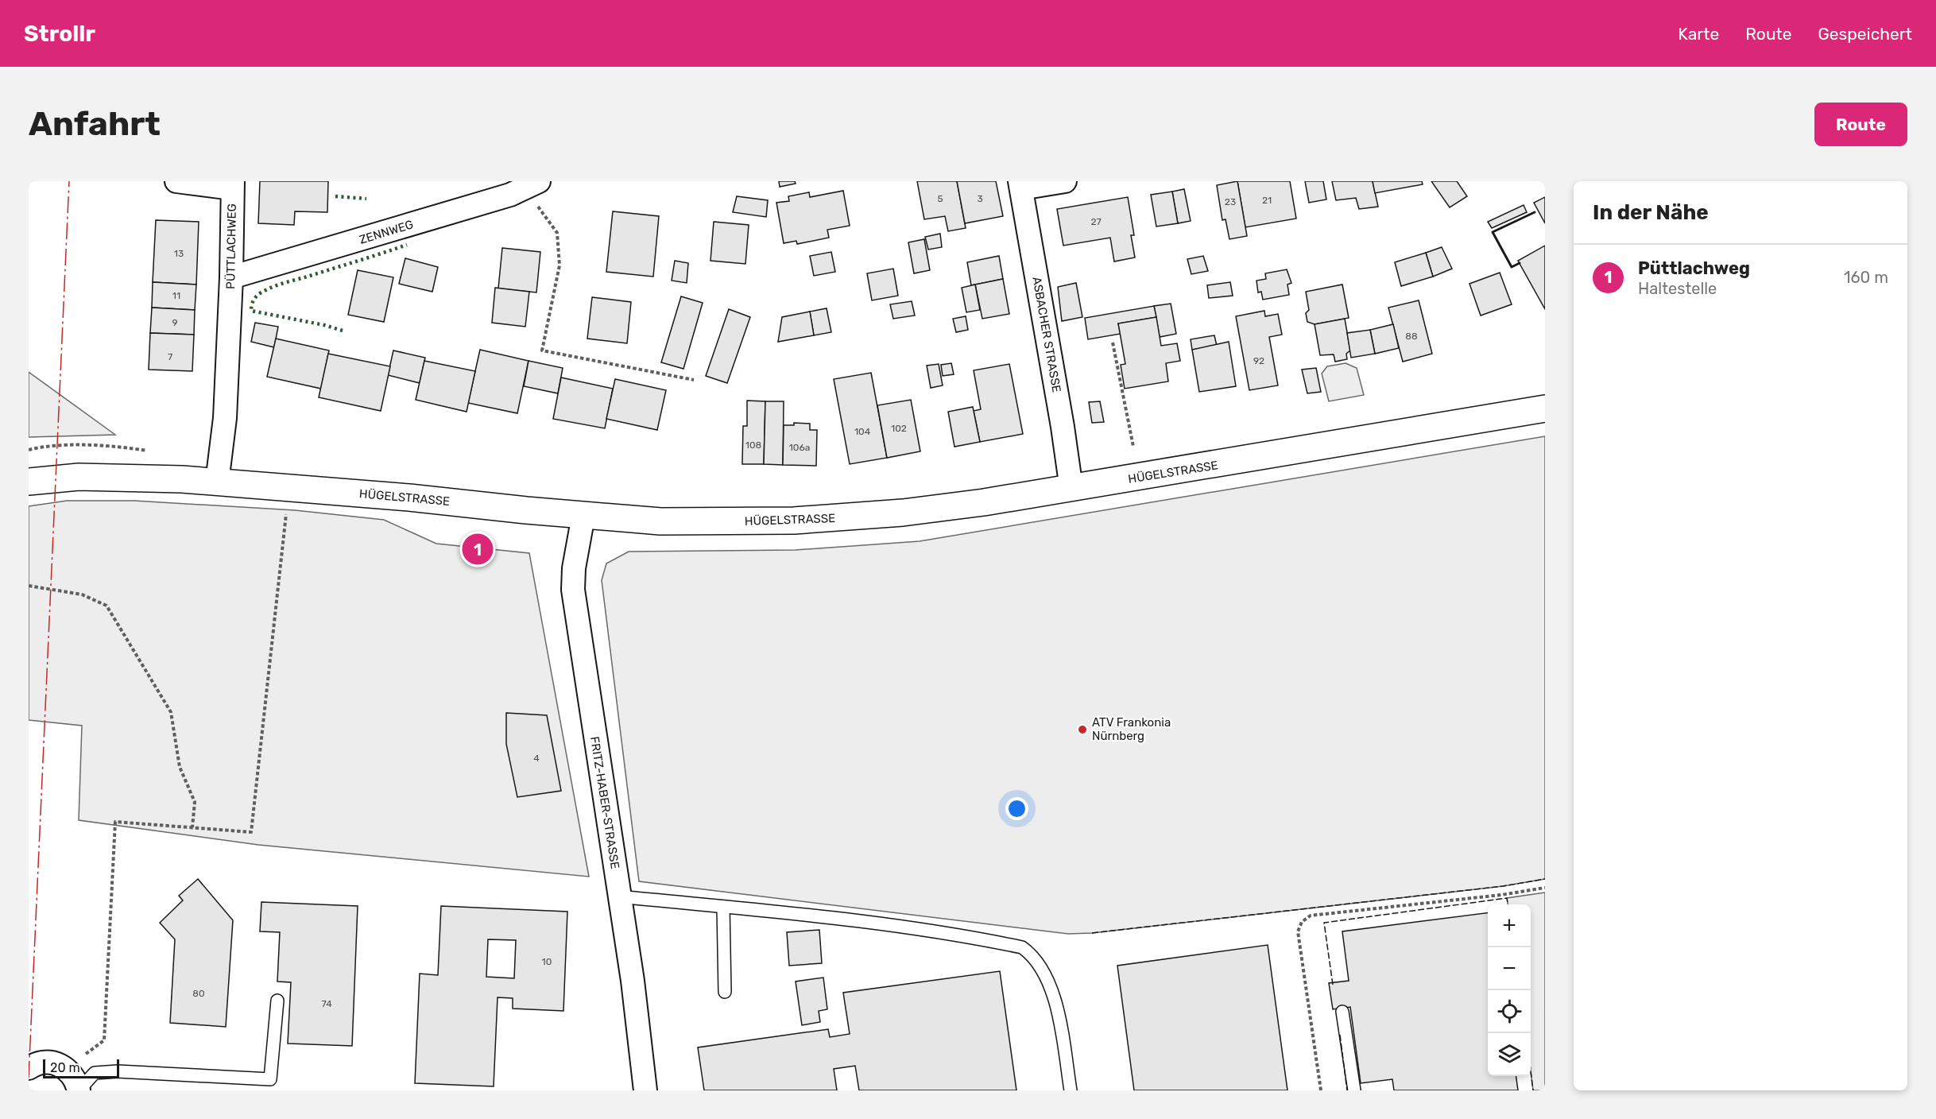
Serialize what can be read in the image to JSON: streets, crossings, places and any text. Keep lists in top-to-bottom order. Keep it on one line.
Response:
{"streets":{"street":["ZENNWEG","PÜTTLACHWEG","ASBACHER STRASSE","HÜGELSTRASSE","FRITZ-HABER-STRASSE"]},"crossings":[["ZENNWEG","PÜTTLACHWEG"],["PÜTTLACHWEG","HÜGELSTRASSE"],["ASBACHER STRASSE","HÜGELSTRASSE"],["HÜGELSTRASSE","FRITZ-HABER-STRASSE"]],"places":["ATV Frankonia Nürnberg"],"house_numbers":["5","3","21","23","27","13","11","9","88","7","92","102","104","108","106a","4","10","80","74"],"scale_bar":"20 m","page":{"header":"Strollr","nav":["Karte","Route","Gespeichert"],"buttons":"Route","title":"Anfahrt","heading":"In der Nähe","list":[{"mark":"1","name":"Püttlachweg","note":"Haltestelle","value":"160 m"}],"pins":"1","map_buttons":["+","−"],"scale":"20 m"}}
